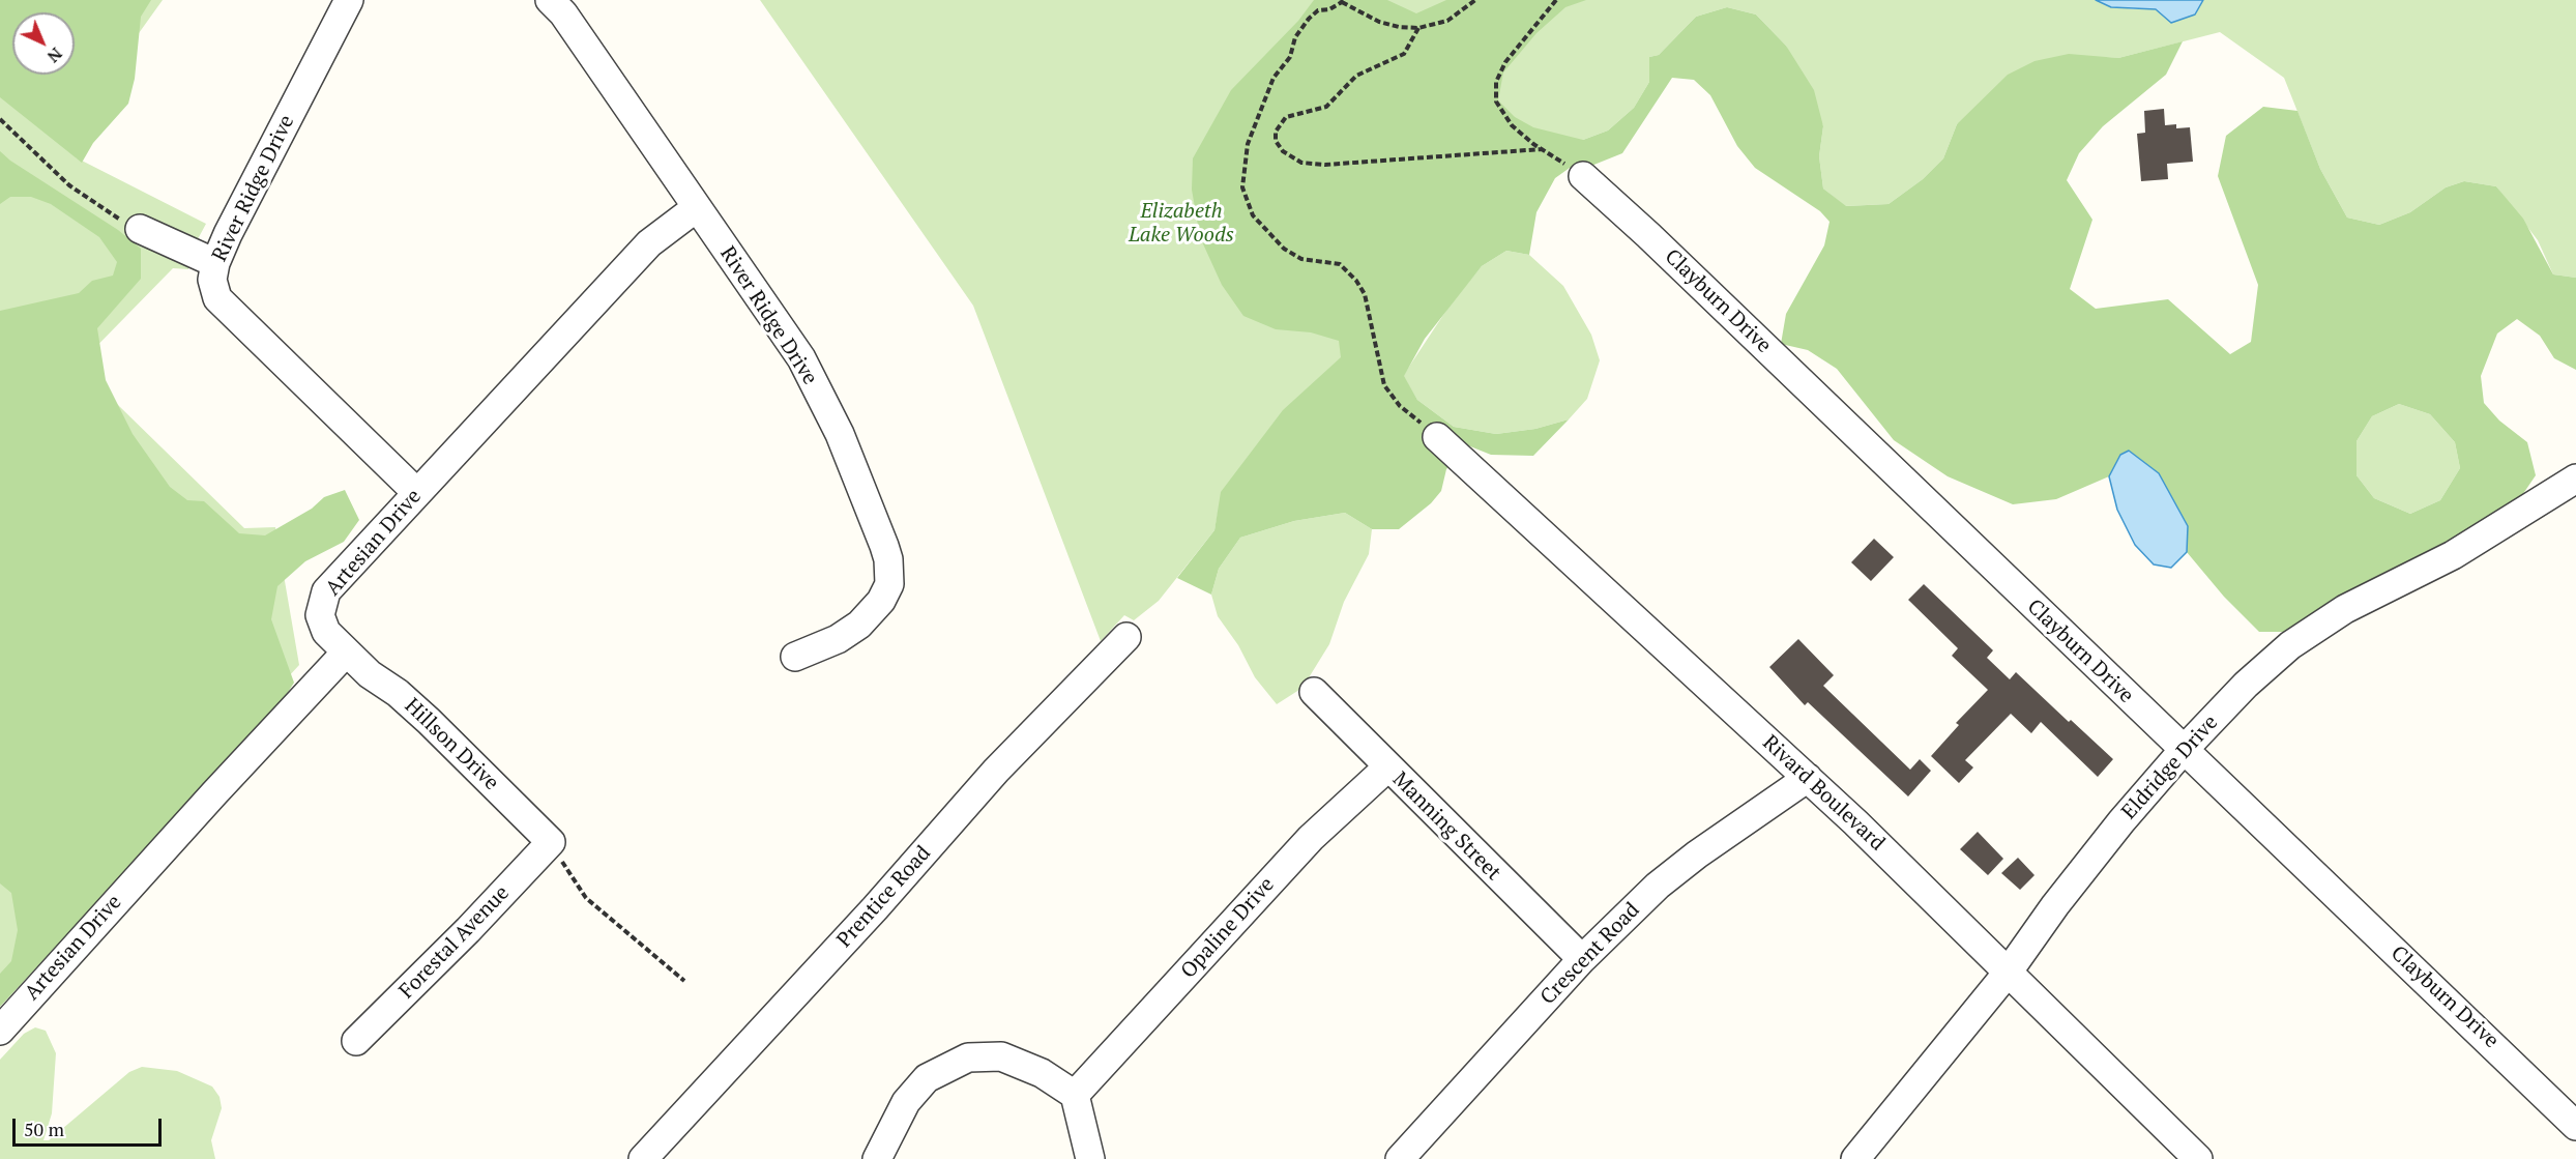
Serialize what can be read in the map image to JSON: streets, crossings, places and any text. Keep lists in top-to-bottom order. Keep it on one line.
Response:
{"streets":{"street":["River Ridge Drive","Clayburn Drive","Artesian Drive","Hillson Drive","Eldridge Drive","Rivard Boulevard","Manning Street","Prentice Road","Opaline Drive","Forestal Avenue","Crescent Road"]},"crossings":[["River Ridge Drive","Artesian Drive"],["Clayburn Drive","Eldridge Drive"],["Artesian Drive","Hillson Drive"],["Hillson Drive","Forestal Avenue"],["Eldridge Drive","Rivard Boulevard"],["Rivard Boulevard","Crescent Road"],["Manning Street","Opaline Drive"],["Manning Street","Crescent Road"]],"parks":["Elizabeth Lake Woods"],"scale_bar":"50 m","north":"bottom right"}
